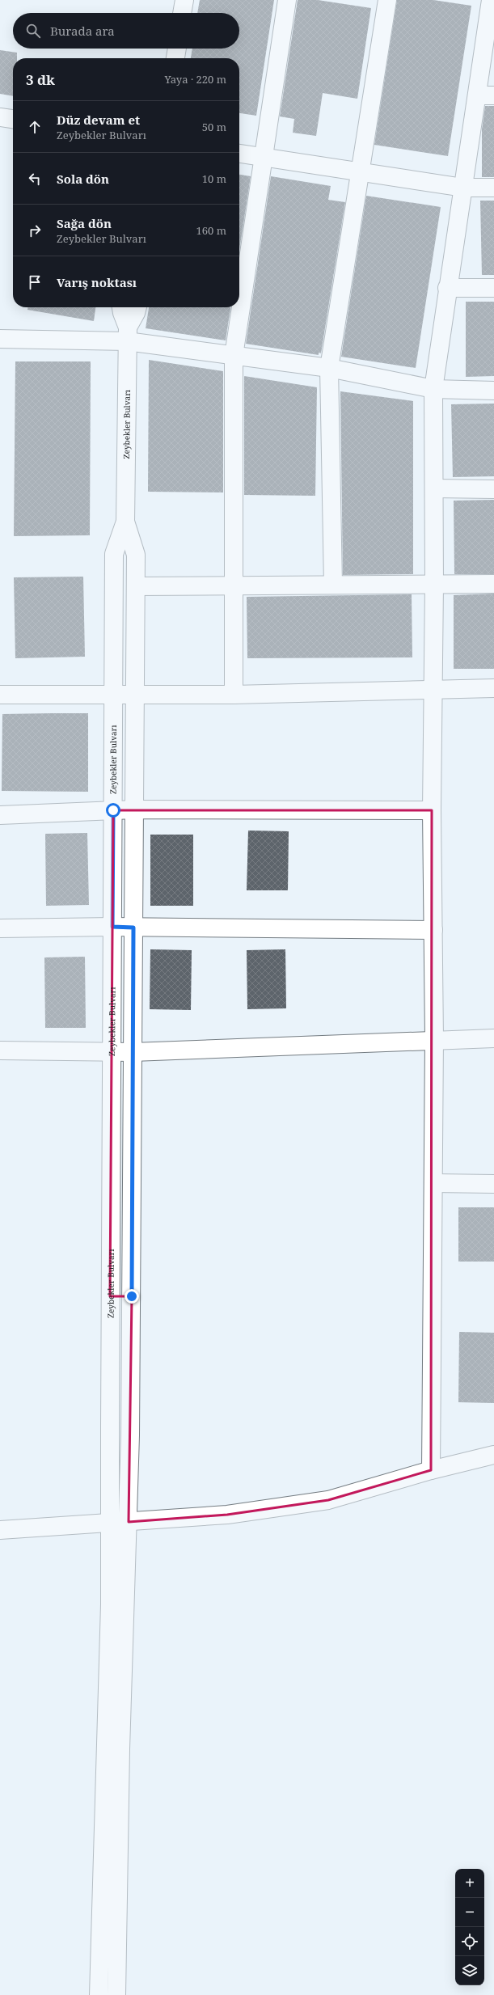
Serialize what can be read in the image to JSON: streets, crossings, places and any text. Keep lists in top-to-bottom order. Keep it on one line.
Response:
{"streets":{"street":["Zeybekler Bulvarı"]},"page":{"search":"Burada ara","heading":["3 dk","Yaya · 220 m"],"list":[["Düz devam et","Zeybekler Bulvarı","50 m"],["Sola dön","10 m"],["Sağa dön","Zeybekler Bulvarı","160 m"],"Varış noktası"],"map_buttons":["+","−"]}}
